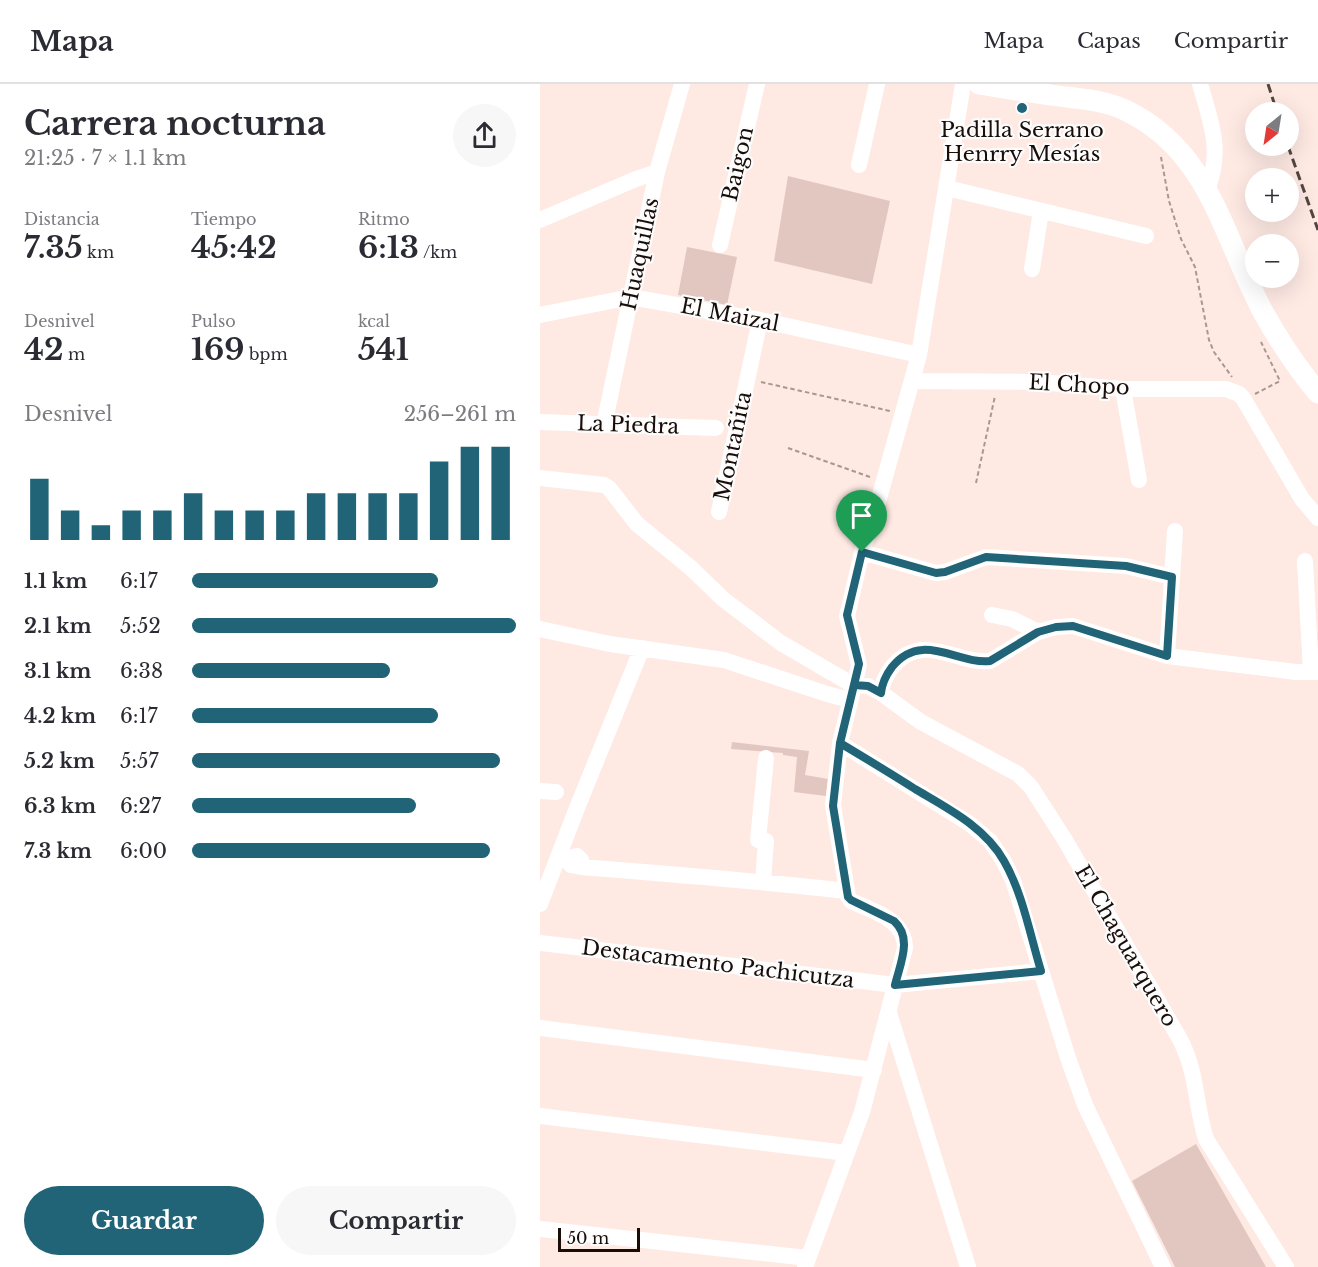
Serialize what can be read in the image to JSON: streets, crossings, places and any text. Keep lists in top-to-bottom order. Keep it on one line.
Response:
{"streets":{"street":["Baigon","Huaquillas","El Maizal","El Chopo","La Piedra","Montañita","El Chaguarquero","Destacamento Pachicutza"]},"crossings":[["Huaquillas","El Maizal"],["Huaquillas","La Piedra"],["El Maizal","Montañita"]],"places":["Padilla Serrano Henrry Mesías"],"scale_bar":"50 m","north":"bottom left","page":{"header":"Mapa","nav":["Mapa","Capas","Compartir"],"heading":["Carrera nocturna","21:25 · 7 × 1.1 km"],"map_buttons":["+","−"],"stats":[["Distancia","7.35 km"],["Tiempo","45:42"],["Ritmo","6:13 /km"],["Desnivel","42 m"],["Pulso","169 bpm"],["kcal","541"]],"chart":["Desnivel","256–261 m"],"list":[{"name":"1.1 km","note":"6:17"},{"name":"2.1 km","note":"5:52"},{"name":"3.1 km","note":"6:38"},{"name":"4.2 km","note":"6:17"},{"name":"5.2 km","note":"5:57"},{"name":"6.3 km","note":"6:27"},{"name":"7.3 km","note":"6:00"}],"buttons":["Guardar","Compartir"],"scale":"50 m"}}
